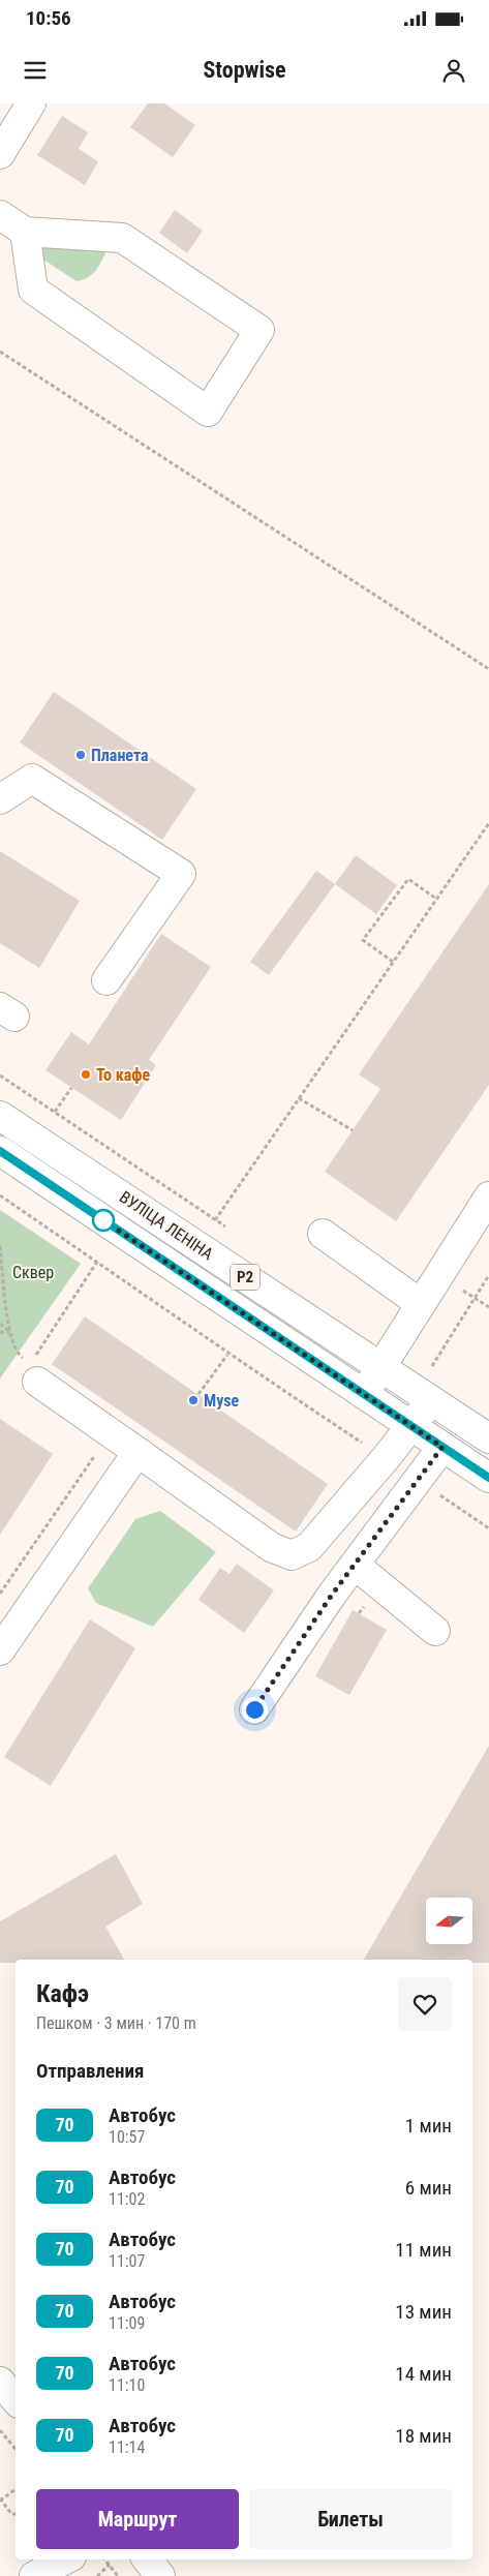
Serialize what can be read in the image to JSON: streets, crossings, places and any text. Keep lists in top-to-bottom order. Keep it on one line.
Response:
{"streets":{"main road":["ВУЛІЦА ЛЕНІНА","Р2"]},"parks":["Сквер"],"places":["Планета","То кафе","Myse"],"lines":["bus line 70"],"north":"left","page":{"status":"10:56","header":"Stopwise","heading":[["Кафэ","Пешком · 3 мин · 170 m"],"Отправления"],"list":[{"mark":"70","name":"Автобус","note":"10:57","value":"1 мин"},{"mark":"70","name":"Автобус","note":"11:02","value":"6 мин"},{"mark":"70","name":"Автобус","note":"11:07","value":"11 мин"},{"mark":"70","name":"Автобус","note":"11:09","value":"13 мин"},{"mark":"70","name":"Автобус","note":"11:10","value":"14 мин"},{"mark":"70","name":"Автобус","note":"11:14","value":"18 мин"}],"buttons":["Маршрут","Билеты"]}}
